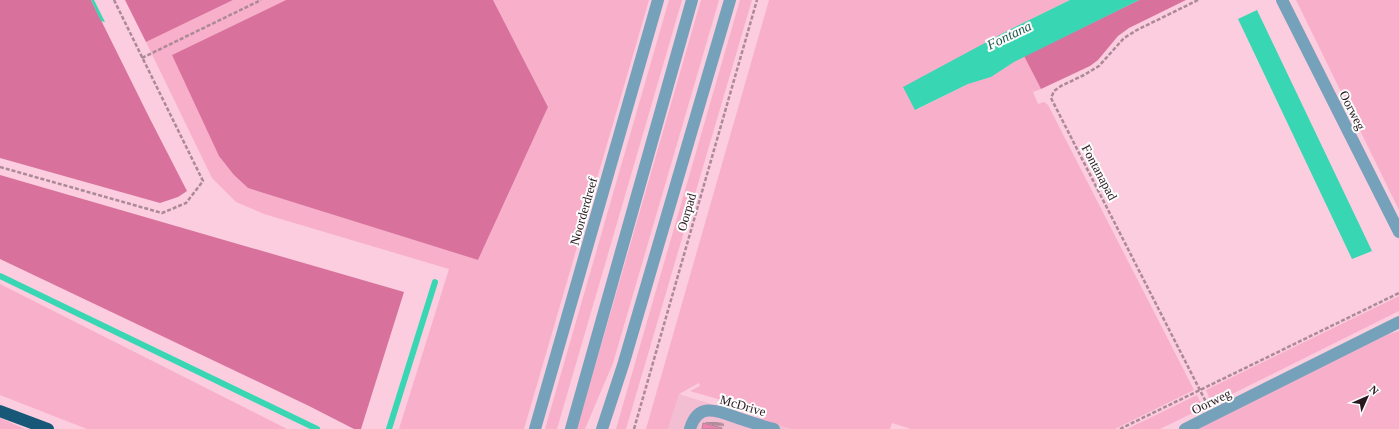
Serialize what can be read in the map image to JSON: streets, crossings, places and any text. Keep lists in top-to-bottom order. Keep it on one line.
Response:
{"streets":{"street":["Oorweg","Noorderdreef","McDrive"],"path":["Fontanapad","Oorpad"]},"crossings":[["Oorweg","Fontanapad"]],"water":["Fontana"],"north":"top right"}
